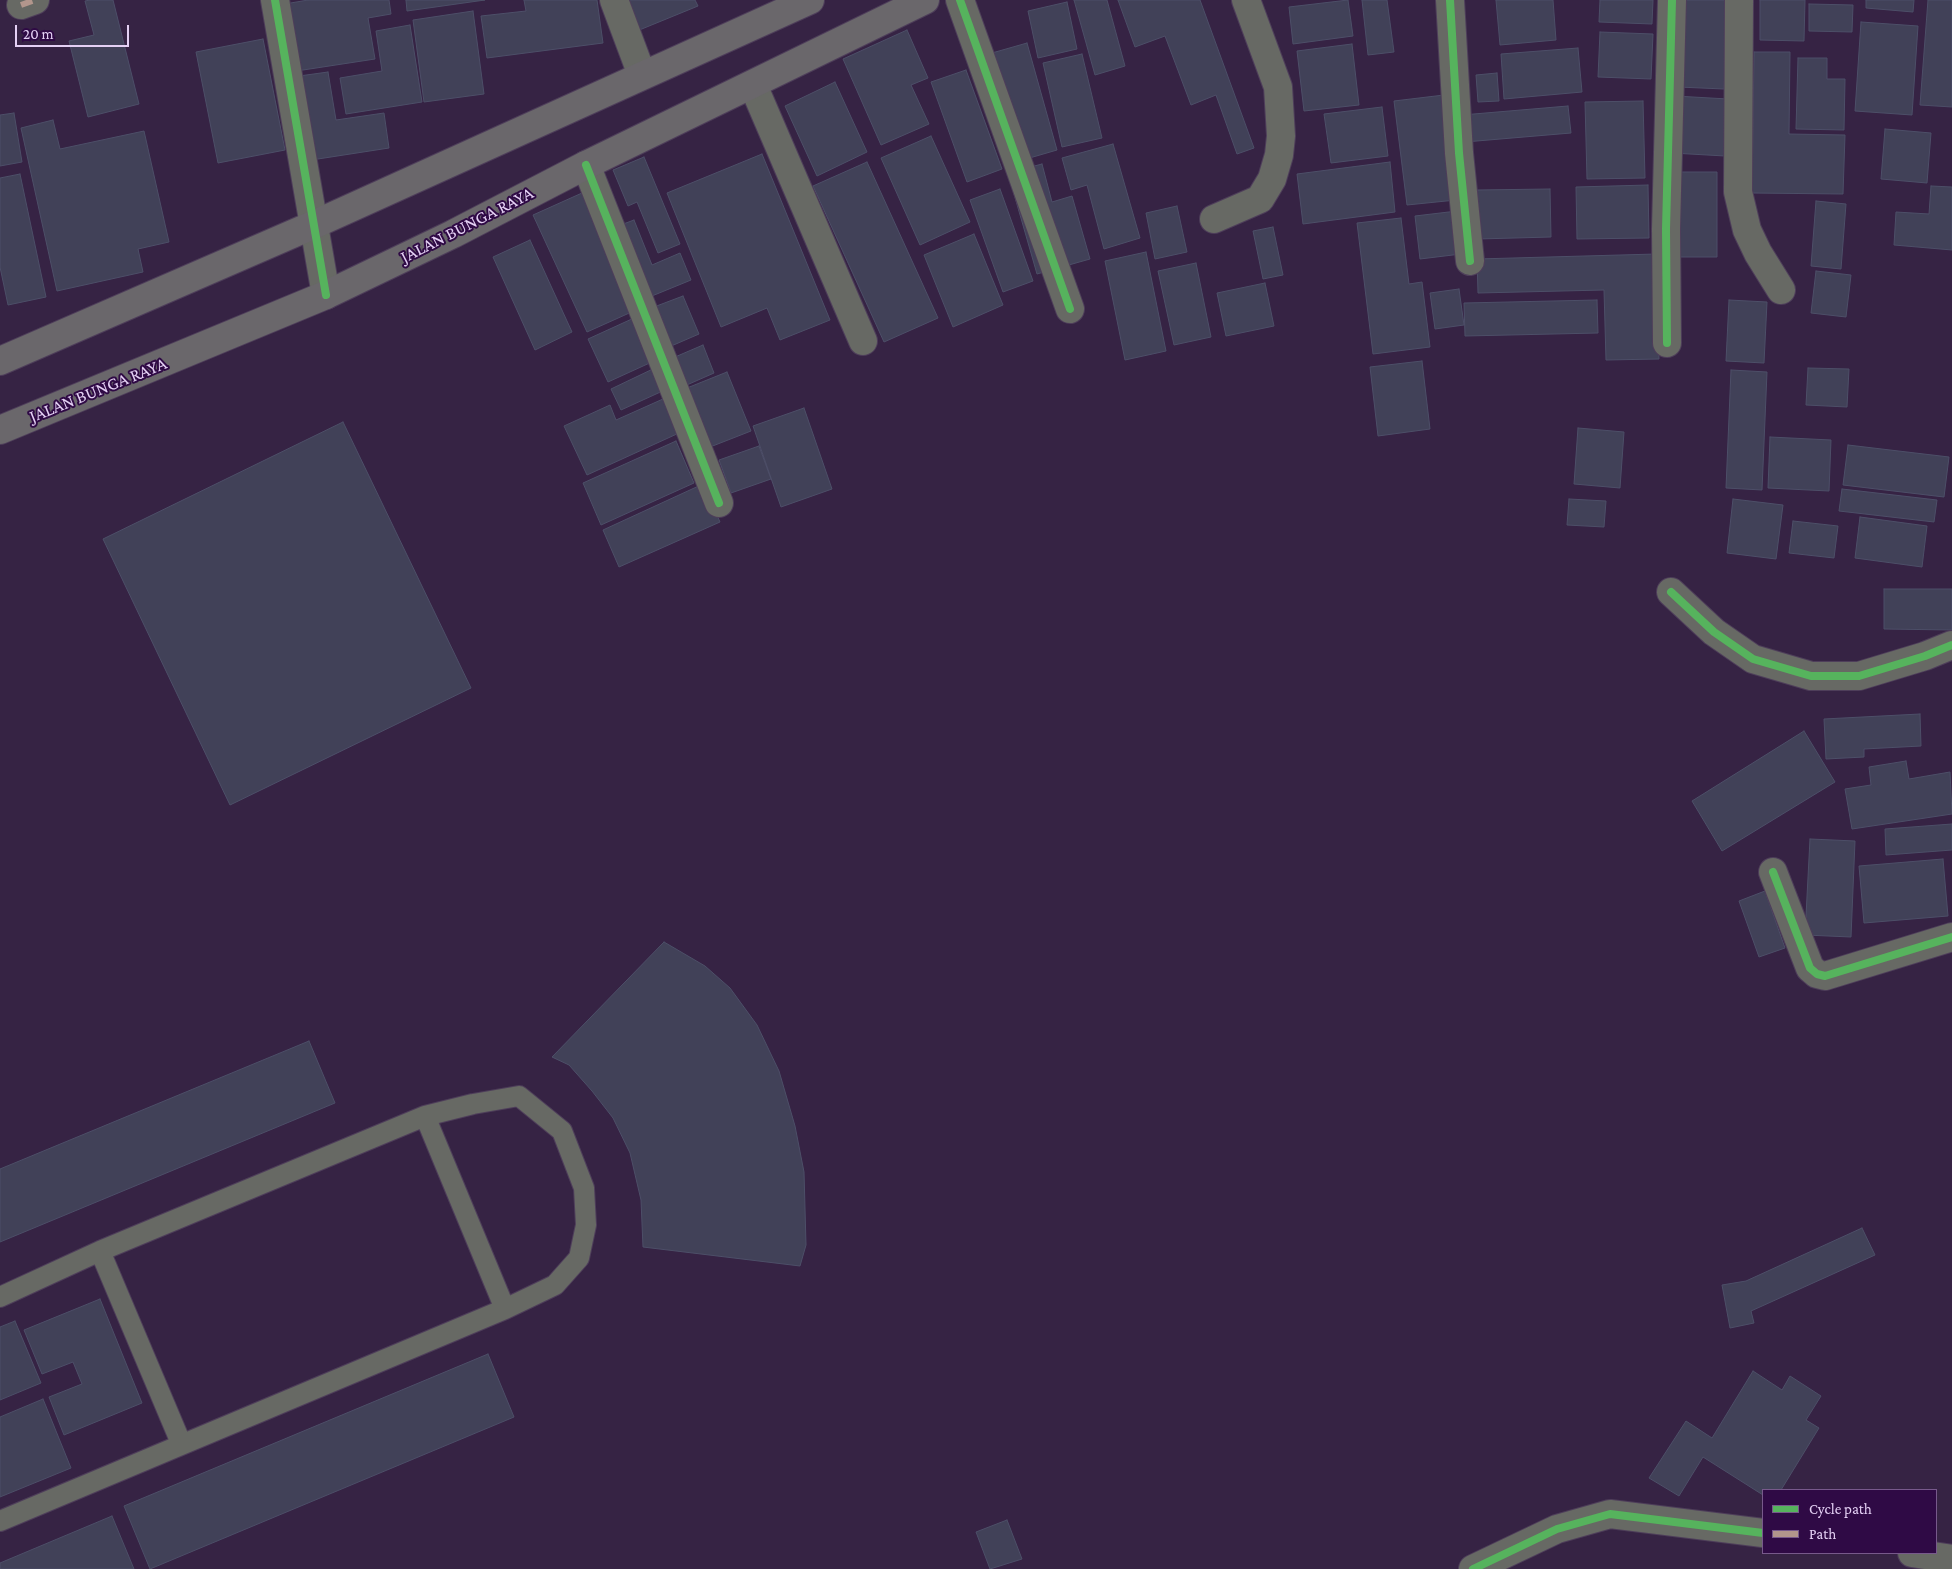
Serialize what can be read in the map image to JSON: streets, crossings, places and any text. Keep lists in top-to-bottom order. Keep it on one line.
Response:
{"streets":{"main road":["JALAN BUNGA RAYA"]},"legend":["Cycle path","Path"],"scale_bar":"20 m"}
